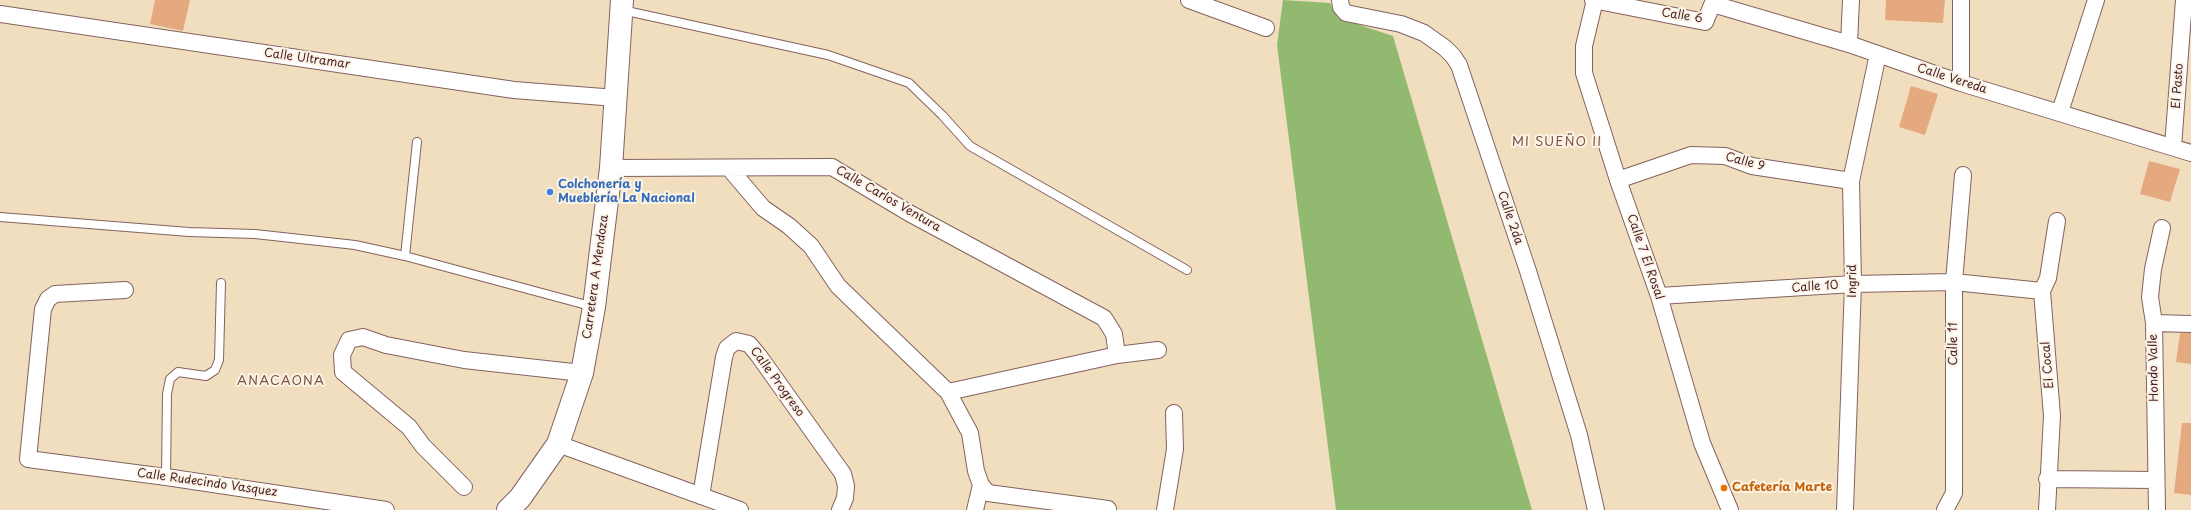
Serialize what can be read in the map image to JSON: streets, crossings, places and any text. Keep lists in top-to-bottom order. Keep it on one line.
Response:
{"streets":{"street":["Calle 6","Calle Ultramar","Calle Vereda","El Pasto","Calle 9","Calle Carlos Ventura","Calle 2da","Calle 7 El Rosal","Carretera A Mendoza","Ingrid","Calle 10","Calle 11","El Cocal","Hondo Valle","Calle Progreso","Calle Rudecindo Vasquez"]},"crossings":[["Calle 6","Calle Vereda"],["Calle 6","Calle 7 El Rosal"],["Calle Ultramar","Carretera A Mendoza"],["Calle Vereda","El Pasto"],["Calle Vereda","Ingrid"],["Calle 9","Calle 7 El Rosal"],["Calle 9","Ingrid"],["Calle Carlos Ventura","Carretera A Mendoza"],["Calle 7 El Rosal","Calle 10"],["Ingrid","Calle 10"],["Calle 10","Calle 11"],["Calle 10","El Cocal"]],"districts":["MI SUEÑO II","ANACAONA"],"places":["Colchonería y Mueblería La Nacional","Cafetería Marte"]}
